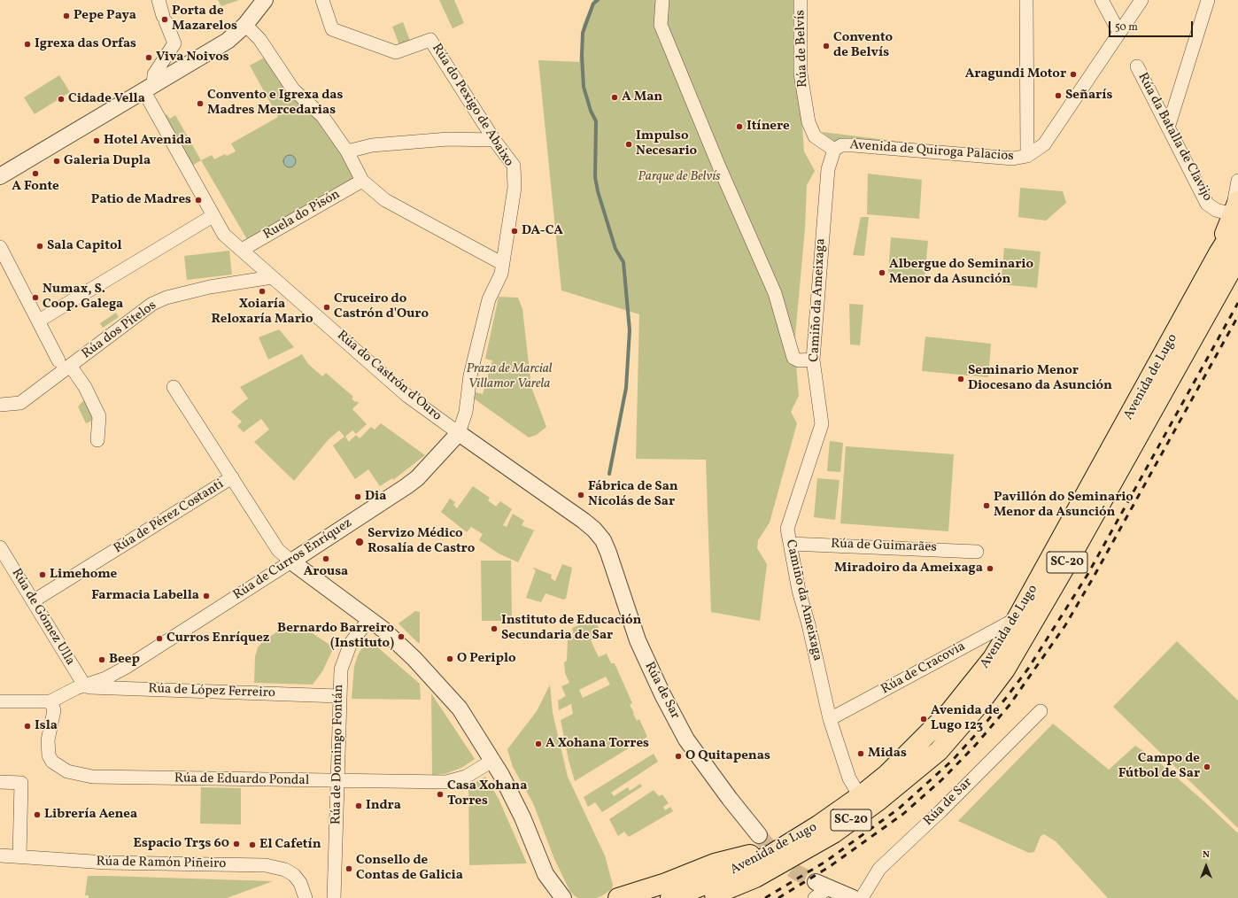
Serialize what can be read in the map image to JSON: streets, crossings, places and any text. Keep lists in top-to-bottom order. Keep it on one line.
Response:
{"streets":{"highway":["Avenida de Lugo","SC-20"],"street":["Rúa de Belvís","Rúa do Pexigo de Abaixo","Rúa da Batalla de Clavijo","Avenida de Quiroga Palacios","Ruela do Pisón","Camiño da Ameixaga","Rúa dos Pitelos","Rúa do Castrón d'Ouro","Rúa de Pérez Costanti","Rúa de Guimarães","Rúa de Curros Enríquez","Rúa de Gómez Ulla","Rúa de Cracovia","Rúa de Sar","Rúa de López Ferreiro","Rúa de Domingo Fontán","Rúa de Eduardo Pondal","Rúa de Ramón Piñeiro"]},"crossings":[["Rúa de Belvís","Avenida de Quiroga Palacios"],["Rúa de Belvís","Camiño da Ameixaga"],["Rúa da Batalla de Clavijo","Avenida de Lugo"],["Avenida de Quiroga Palacios","Camiño da Ameixaga"],["Ruela do Pisón","Rúa do Castrón d'Ouro"],["Camiño da Ameixaga","Avenida de Lugo"],["Camiño da Ameixaga","Rúa de Guimarães"],["Camiño da Ameixaga","Rúa de Cracovia"],["Rúa dos Pitelos","Rúa do Castrón d'Ouro"],["Rúa do Castrón d'Ouro","Rúa de Curros Enríquez"],["Rúa do Castrón d'Ouro","Rúa de Sar"],["Avenida de Lugo","Rúa de Cracovia"],["Rúa de Pérez Costanti","Rúa de Gómez Ulla"],["Rúa de Curros Enríquez","Rúa de Gómez Ulla"],["Rúa de Curros Enríquez","Rúa de López Ferreiro"],["Rúa de Curros Enríquez","Rúa de Eduardo Pondal"],["Rúa de Gómez Ulla","Rúa de López Ferreiro"],["Rúa de López Ferreiro","Rúa de Domingo Fontán"],["Rúa de Domingo Fontán","Rúa de Eduardo Pondal"]],"parks":["Parque de Belvís","Praza de Marcial Villamor Varela"],"places":["Pepe Paya","Porta de Mazarelos","Igrexa das Orfas","Convento de Belvís","Viva Noivos","Aragundi Motor","Señarís","A Man","Cidade Vella","Convento e Igrexa das Madres Mercedarias","Itínere","Hotel Avenida","Impulso Necesario","Galeria Dupla","A Fonte","Patio de Madres","DA-CA","Sala Capitol","Albergue do Seminario Menor da Asunción","Xoiaría Reloxaría Mario","Numax, S. Coop. Galega","Cruceiro do Castrón d'Ouro","Seminario Menor Diocesano da Asunción","Fábrica de San Nicolás de Sar","Dia","Pavillón do Seminario Menor da Asunción","Servizo Médico Rosalía de Castro","Arousa","Miradoiro da Ameixaga","Limehome","Farmacia Labella","Instituto de Educación Secundaria de Sar","Bernardo Barreiro (Instituto)","Curros Enríquez","O Periplo","Beep","Avenida de Lugo 123","Isla","A Xohana Torres","Midas","O Quitapenas","Campo de Fútbol de Sar","Casa Xohana Torres","Indra","Librería Aenea","Espacio Tr3s 60","El Cafetín","Consello de Contas de Galicia"],"scale_bar":"50 m","north":"top"}
